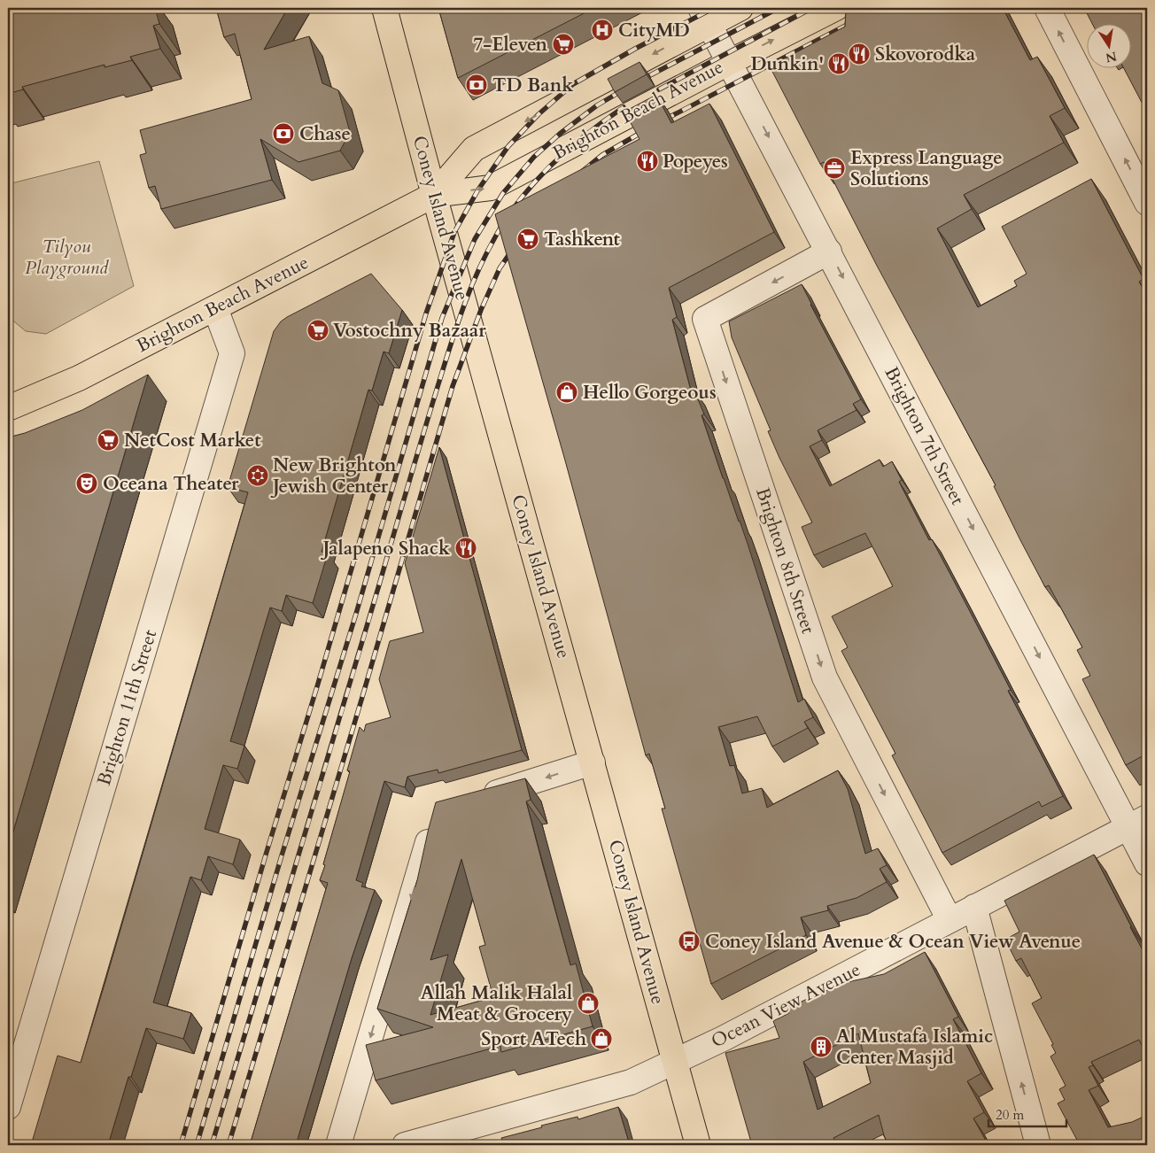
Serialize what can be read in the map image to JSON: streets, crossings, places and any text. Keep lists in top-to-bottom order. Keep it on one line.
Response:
{"streets":{"main road":["Brighton Beach Avenue","Coney Island Avenue"],"street":["Brighton 7th Street","Brighton 8th Street","Brighton 11th Street","Ocean View Avenue"]},"crossings":[["Brighton Beach Avenue","Coney Island Avenue"],["Brighton Beach Avenue","Brighton 7th Street"],["Brighton Beach Avenue","Brighton 11th Street"],["Coney Island Avenue","Ocean View Avenue"],["Brighton 7th Street","Brighton 8th Street"],["Brighton 7th Street","Ocean View Avenue"],["Brighton 8th Street","Ocean View Avenue"]],"one_way":["Brighton 7th Street","Brighton 8th Street"],"parks":["Tilyou Playground"],"places":{"hospital":["CityMD"],"supermarket":["7-Eleven","Tashkent","Vostochny Bazaar","NetCost Market"],"restaurant":["Skovorodka","Dunkin'","Popeyes","Jalapeno Shack"],"bank":["TD Bank","Chase"],"office":["Express Language Solutions"],"shop":["Hello Gorgeous","Allah Malik Halal Meat & Grocery","Sport ATech"],"synagogue":["New Brighton Jewish Center"],"theatre":["Oceana Theater"],"bus stop":["Coney Island Avenue & Ocean View Avenue"],"building":["Al Mustafa Islamic Center Masjid"]},"scale_bar":"20 m","north":"bottom"}
